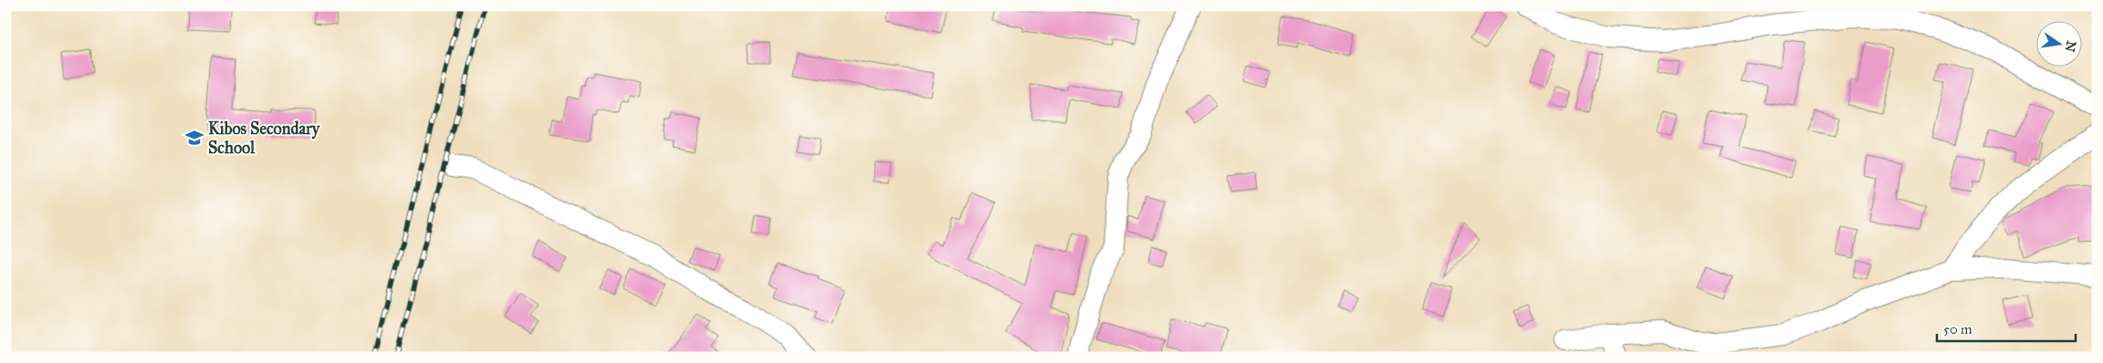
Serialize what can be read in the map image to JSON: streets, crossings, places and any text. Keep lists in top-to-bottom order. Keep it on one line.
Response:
{"places":{"school or university":["Kibos Secondary School"]},"scale_bar":"50 m","north":"right"}
